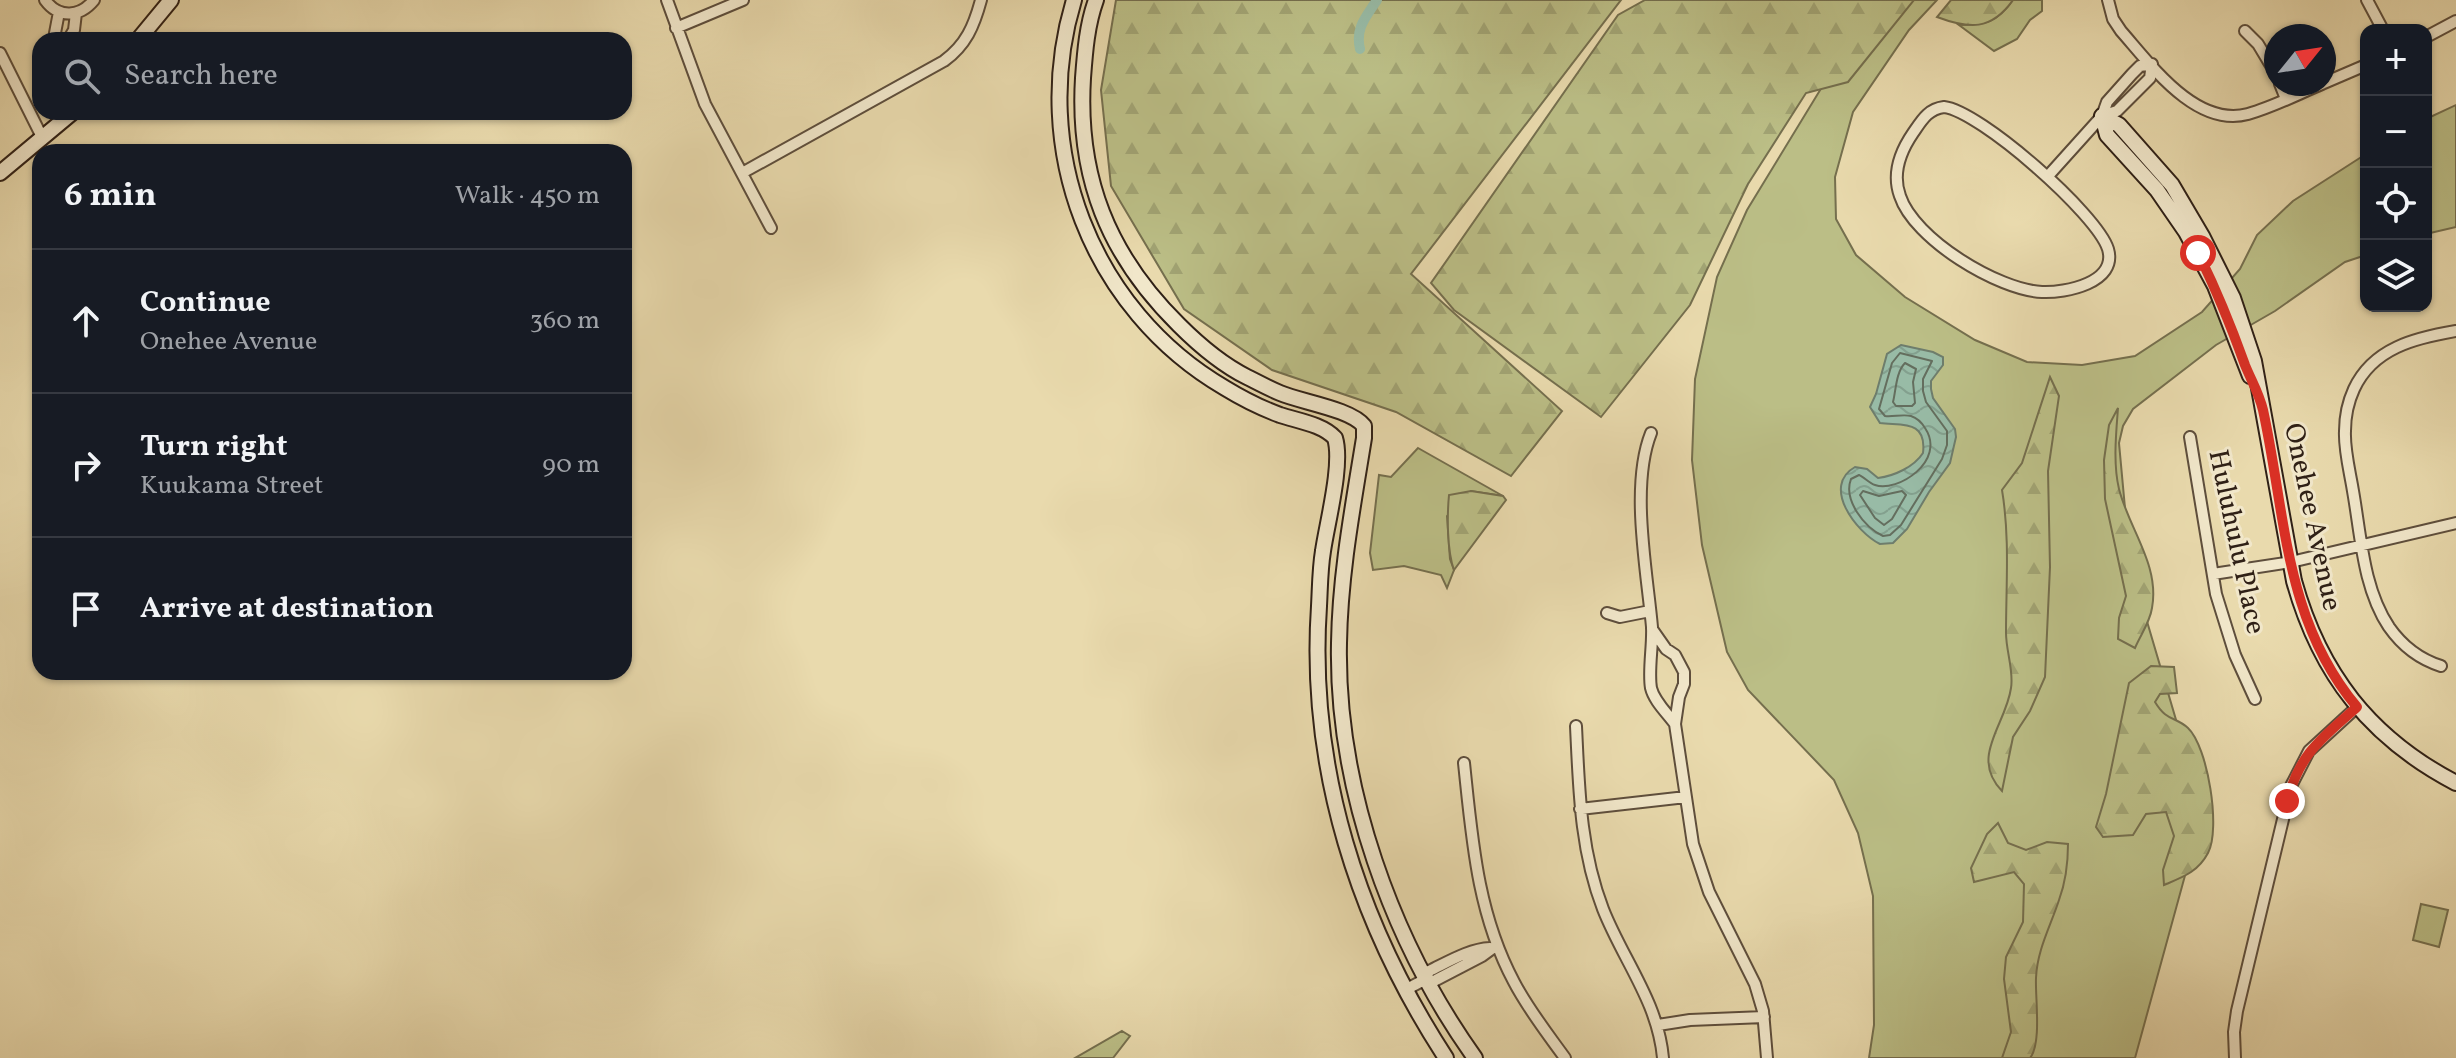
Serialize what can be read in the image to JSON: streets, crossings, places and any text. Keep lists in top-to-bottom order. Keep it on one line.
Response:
{"streets":{"main road":["Onehee Avenue"],"street":["Huluhulu Place"]},"north":"top right","page":{"map_buttons":["+","−"],"search":"Search here","heading":["6 min","Walk · 450 m"],"list":[["Continue","Onehee Avenue","360 m"],["Turn right","Kuukama Street","90 m"],"Arrive at destination"]}}
